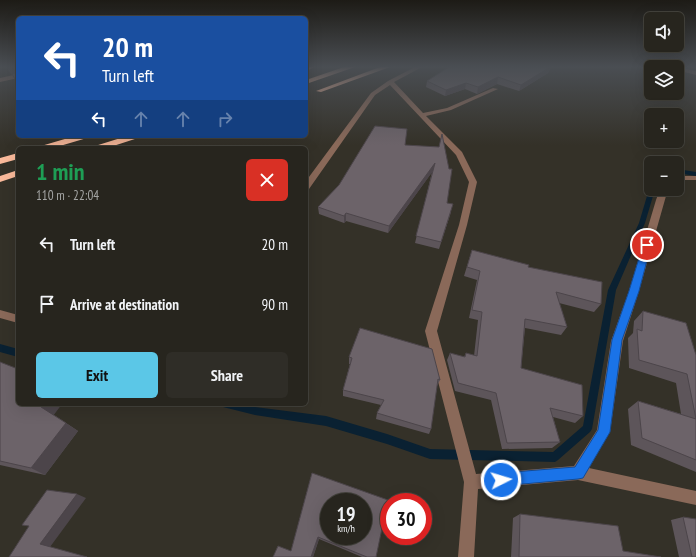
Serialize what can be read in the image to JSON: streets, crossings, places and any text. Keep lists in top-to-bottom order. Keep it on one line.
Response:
{"page":{"map_buttons":["+","−"],"turn":["20 m","Turn left"],"heading":["1 min","110 m · 22:04"],"list":[{"name":"Turn left","value":"20 m"},{"name":"Arrive at destination","value":"90 m"}],"buttons":["Exit","Share"],"speed":"19 km/h","limit":"30"}}
